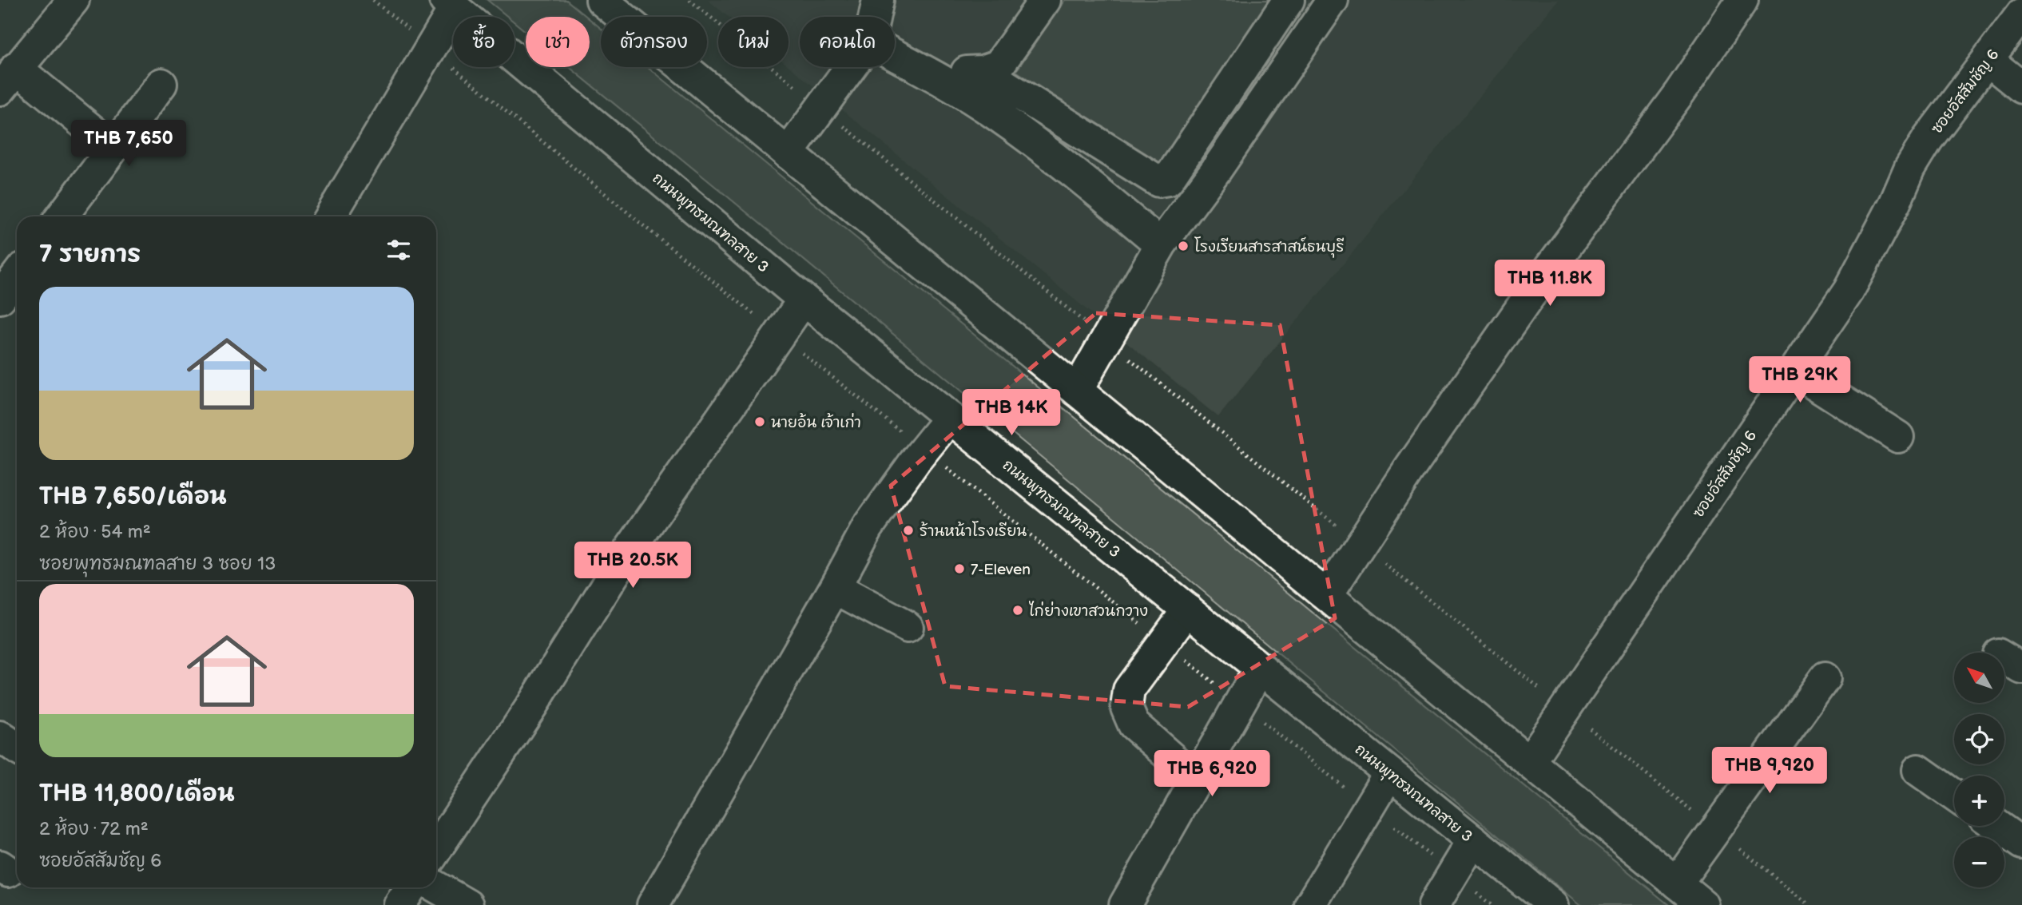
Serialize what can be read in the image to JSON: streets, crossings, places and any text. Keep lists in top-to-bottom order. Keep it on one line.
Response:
{"streets":{"street":["ซอยอัสสัมชัญ 6","ถนนพุทธมณฑลสาย 3"]},"places":["โรงเรียนสารสาสน์ธนบุรี","นายอ้น เจ้าเก่า","ร้านหน้าโรงเรียน","7-Eleven","ไก่ย่างเขาสวนกวาง"],"north":"top left","page":{"chip":["ซื้อ","เช่า","ตัวกรอง","ใหม่","คอนโด"],"price":["THB 7,650","THB 11.8K","THB 29K","THB 14K","THB 20.5K","THB 9,920","THB 6,920"],"heading":"7 รายการ","list":[{"name":"THB 7,650/เดือน","note":"2 ห้อง · 54 m² · ซอยพุทธมณฑลสาย 3 ซอย 13"},{"name":"THB 11,800/เดือน","note":"2 ห้อง · 72 m² · ซอยอัสสัมชัญ 6"}],"map_buttons":["+","−"]}}
